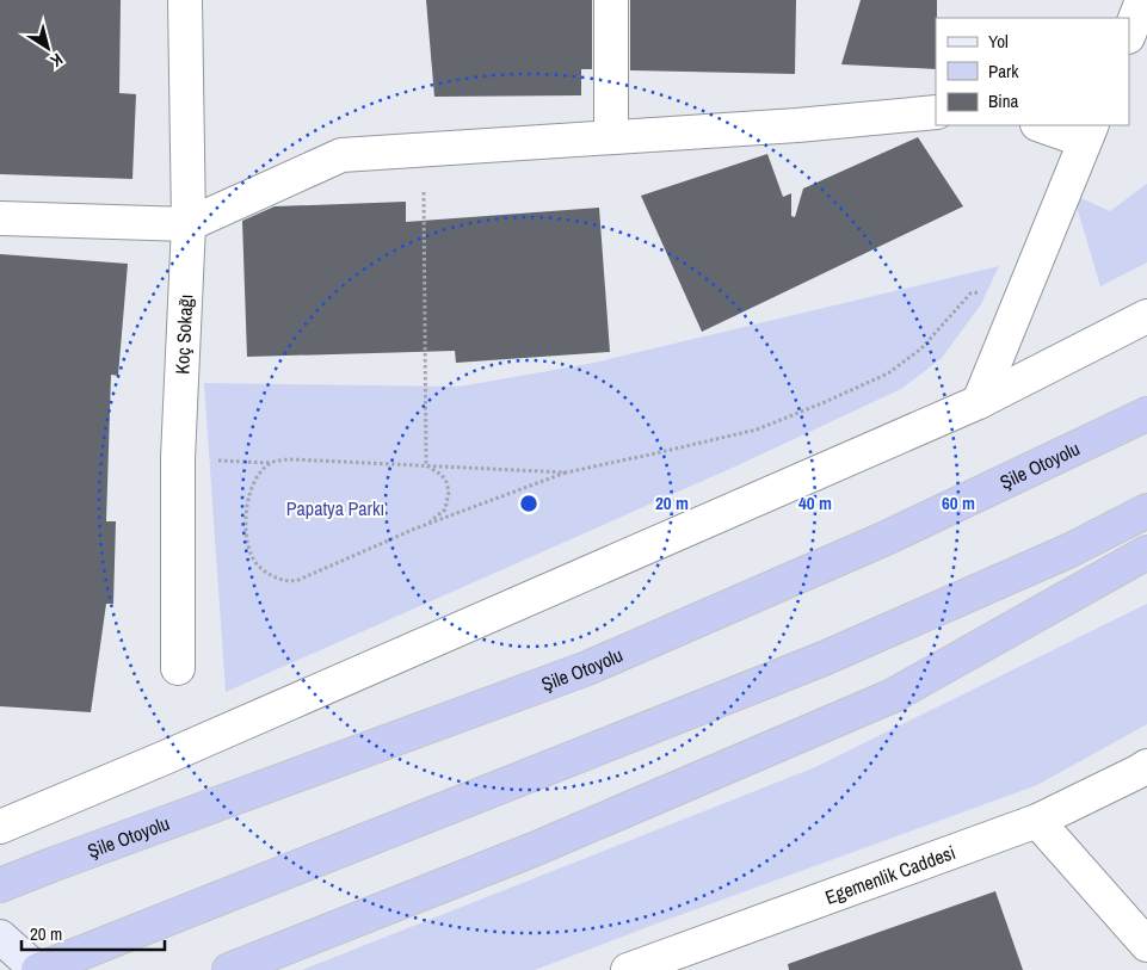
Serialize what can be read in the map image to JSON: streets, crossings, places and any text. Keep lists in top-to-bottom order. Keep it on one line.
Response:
{"streets":{"highway":["Şile Otoyolu"],"street":["Koç Sokağı","Egemenlik Caddesi"]},"parks":["Papatya Parkı"],"legend":["Yol","Park","Bina"],"scale_bar":"20 m","north":"bottom right","rings":["20 m","40 m","60 m"]}
